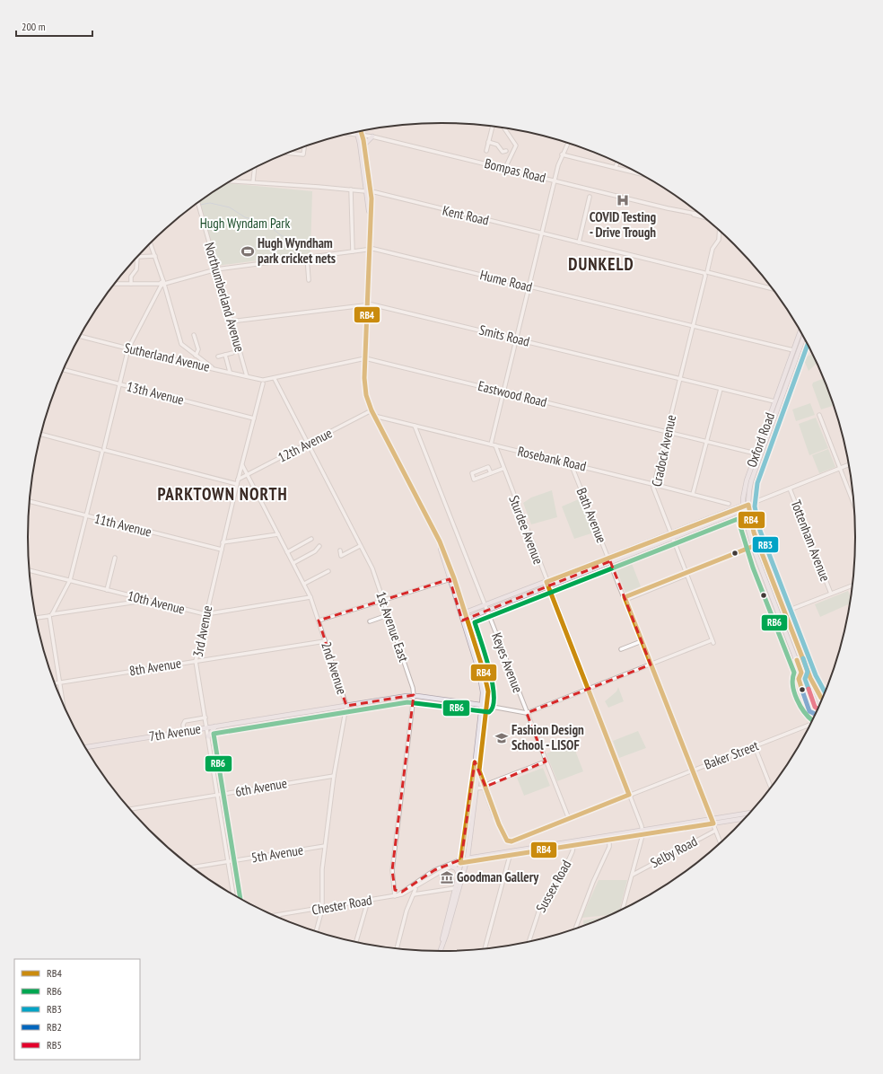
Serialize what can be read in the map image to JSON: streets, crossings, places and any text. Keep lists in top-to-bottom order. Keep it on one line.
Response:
{"streets":{"main road":["Oxford Road","7th Avenue"],"street":["Bompas Road","Kent Road","Hume Road","Northumberland Avenue","Smits Road","Sutherland Avenue","13th Avenue","Eastwood Road","12th Avenue","Cradock Avenue","Rosebank Road","Bath Avenue","11th Avenue","Sturdee Avenue","Tottenham Avenue","10th Avenue","1st Avenue East","3rd Avenue","Keyes Avenue","8th Avenue","2nd Avenue","Baker Street","6th Avenue","Selby Road","5th Avenue","Sussex Road","Chester Road"]},"crossings":[["Kent Road","Cradock Avenue"],["Hume Road","Northumberland Avenue"],["Hume Road","Oxford Road"],["Hume Road","Cradock Avenue"],["Northumberland Avenue","Smits Road"],["Northumberland Avenue","Sutherland Avenue"],["Smits Road","Oxford Road"],["Smits Road","Cradock Avenue"],["Sutherland Avenue","Eastwood Road"],["Sutherland Avenue","3rd Avenue"],["13th Avenue","3rd Avenue"],["Eastwood Road","Oxford Road"],["Eastwood Road","Cradock Avenue"],["Eastwood Road","1st Avenue East"],["Eastwood Road","3rd Avenue"],["12th Avenue","1st Avenue East"],["12th Avenue","3rd Avenue"],["12th Avenue","2nd Avenue"],["Cradock Avenue","Rosebank Road"],["Cradock Avenue","Bath Avenue"],["Rosebank Road","Bath Avenue"],["Rosebank Road","Sturdee Avenue"],["Rosebank Road","Keyes Avenue"],["Bath Avenue","Baker Street"],["Bath Avenue","Selby Road"],["11th Avenue","3rd Avenue"],["Sturdee Avenue","Baker Street"],["Sturdee Avenue","Selby Road"],["10th Avenue","3rd Avenue"],["10th Avenue","2nd Avenue"],["1st Avenue East","7th Avenue"],["1st Avenue East","Chester Road"],["3rd Avenue","8th Avenue"],["3rd Avenue","2nd Avenue"],["3rd Avenue","7th Avenue"],["3rd Avenue","6th Avenue"],["3rd Avenue","5th Avenue"],["Keyes Avenue","Baker Street"],["8th Avenue","2nd Avenue"],["2nd Avenue","7th Avenue"],["2nd Avenue","6th Avenue"],["2nd Avenue","5th Avenue"],["2nd Avenue","Chester Road"]],"districts":["DUNKELD","PARKTOWN NORTH"],"parks":["Hugh Wyndam Park"],"places":{"hospital":["COVID Testing - Drive Trough"],"sports":["Hugh Wyndham park cricket nets"],"school or university":["Fashion Design School - LISOF"],"museum":["Goodman Gallery"]},"lines":["transit line RB4","transit line RB3","transit line RB6","transit line RB5","transit line RB2"],"legend":["RB4","RB6","RB3","RB2","RB5"],"scale_bar":"200 m"}
